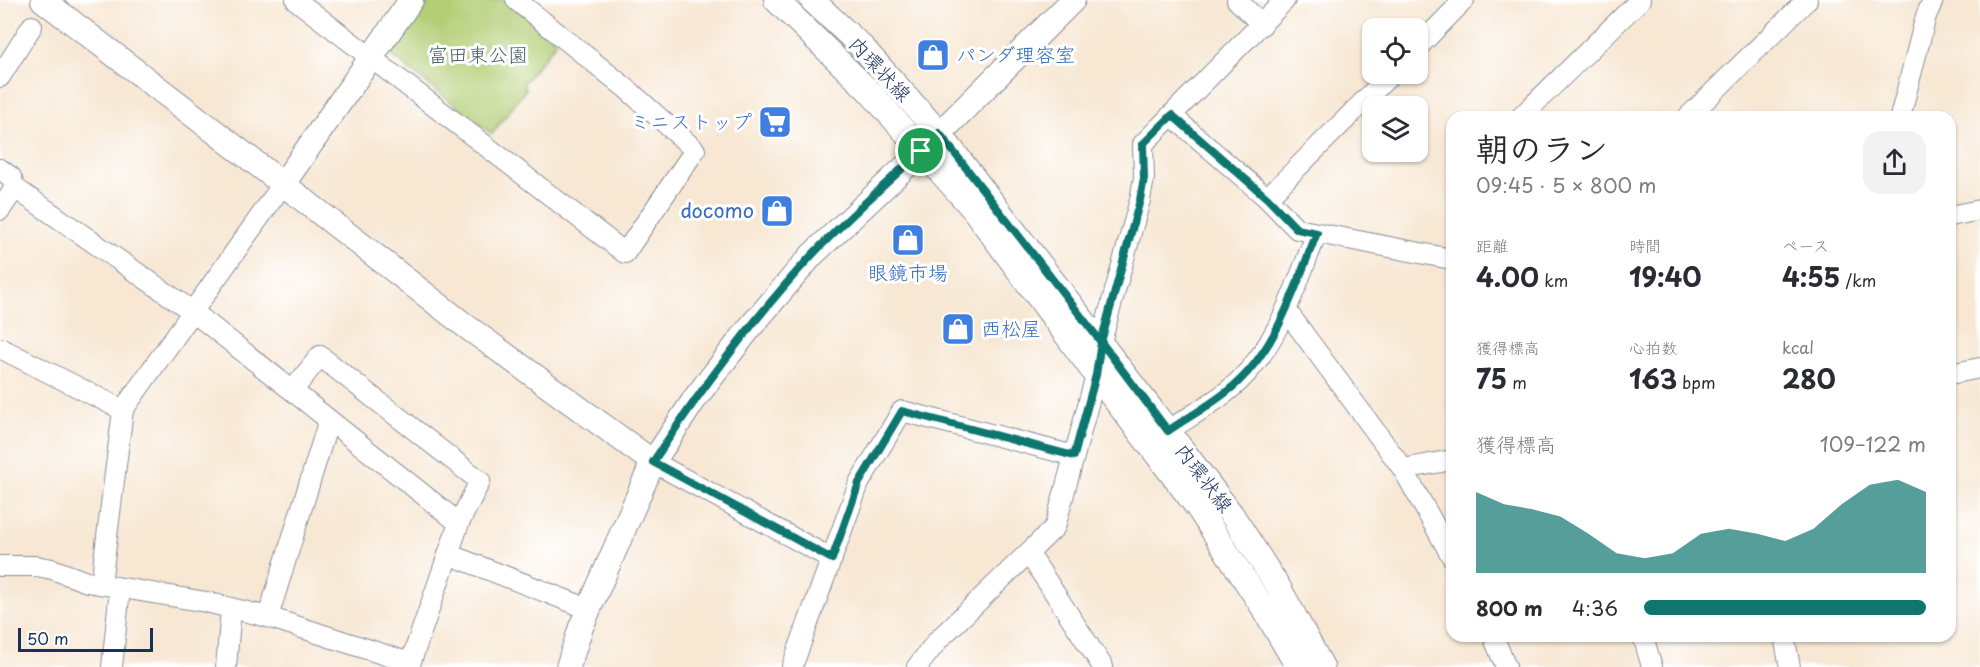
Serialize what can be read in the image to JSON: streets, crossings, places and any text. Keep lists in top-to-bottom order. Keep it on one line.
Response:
{"streets":{"street":["内環状線"]},"parks":["富田東公園"],"places":{"shop":["パンダ理容室","docomo","眼鏡市場","西松屋"],"supermarket":["ミニストップ"]},"scale_bar":"50 m","page":{"heading":["朝のラン","09:45 · 5 × 800 m"],"stats":[["距離","4.00 km"],["時間","19:40"],["ペース","4:55 /km"],["獲得標高","75 m"],["心拍数","163 bpm"],["kcal","280"]],"chart":["獲得標高","109–122 m"],"list":[{"name":"800 m","note":"4:36"}],"scale":"50 m"}}
